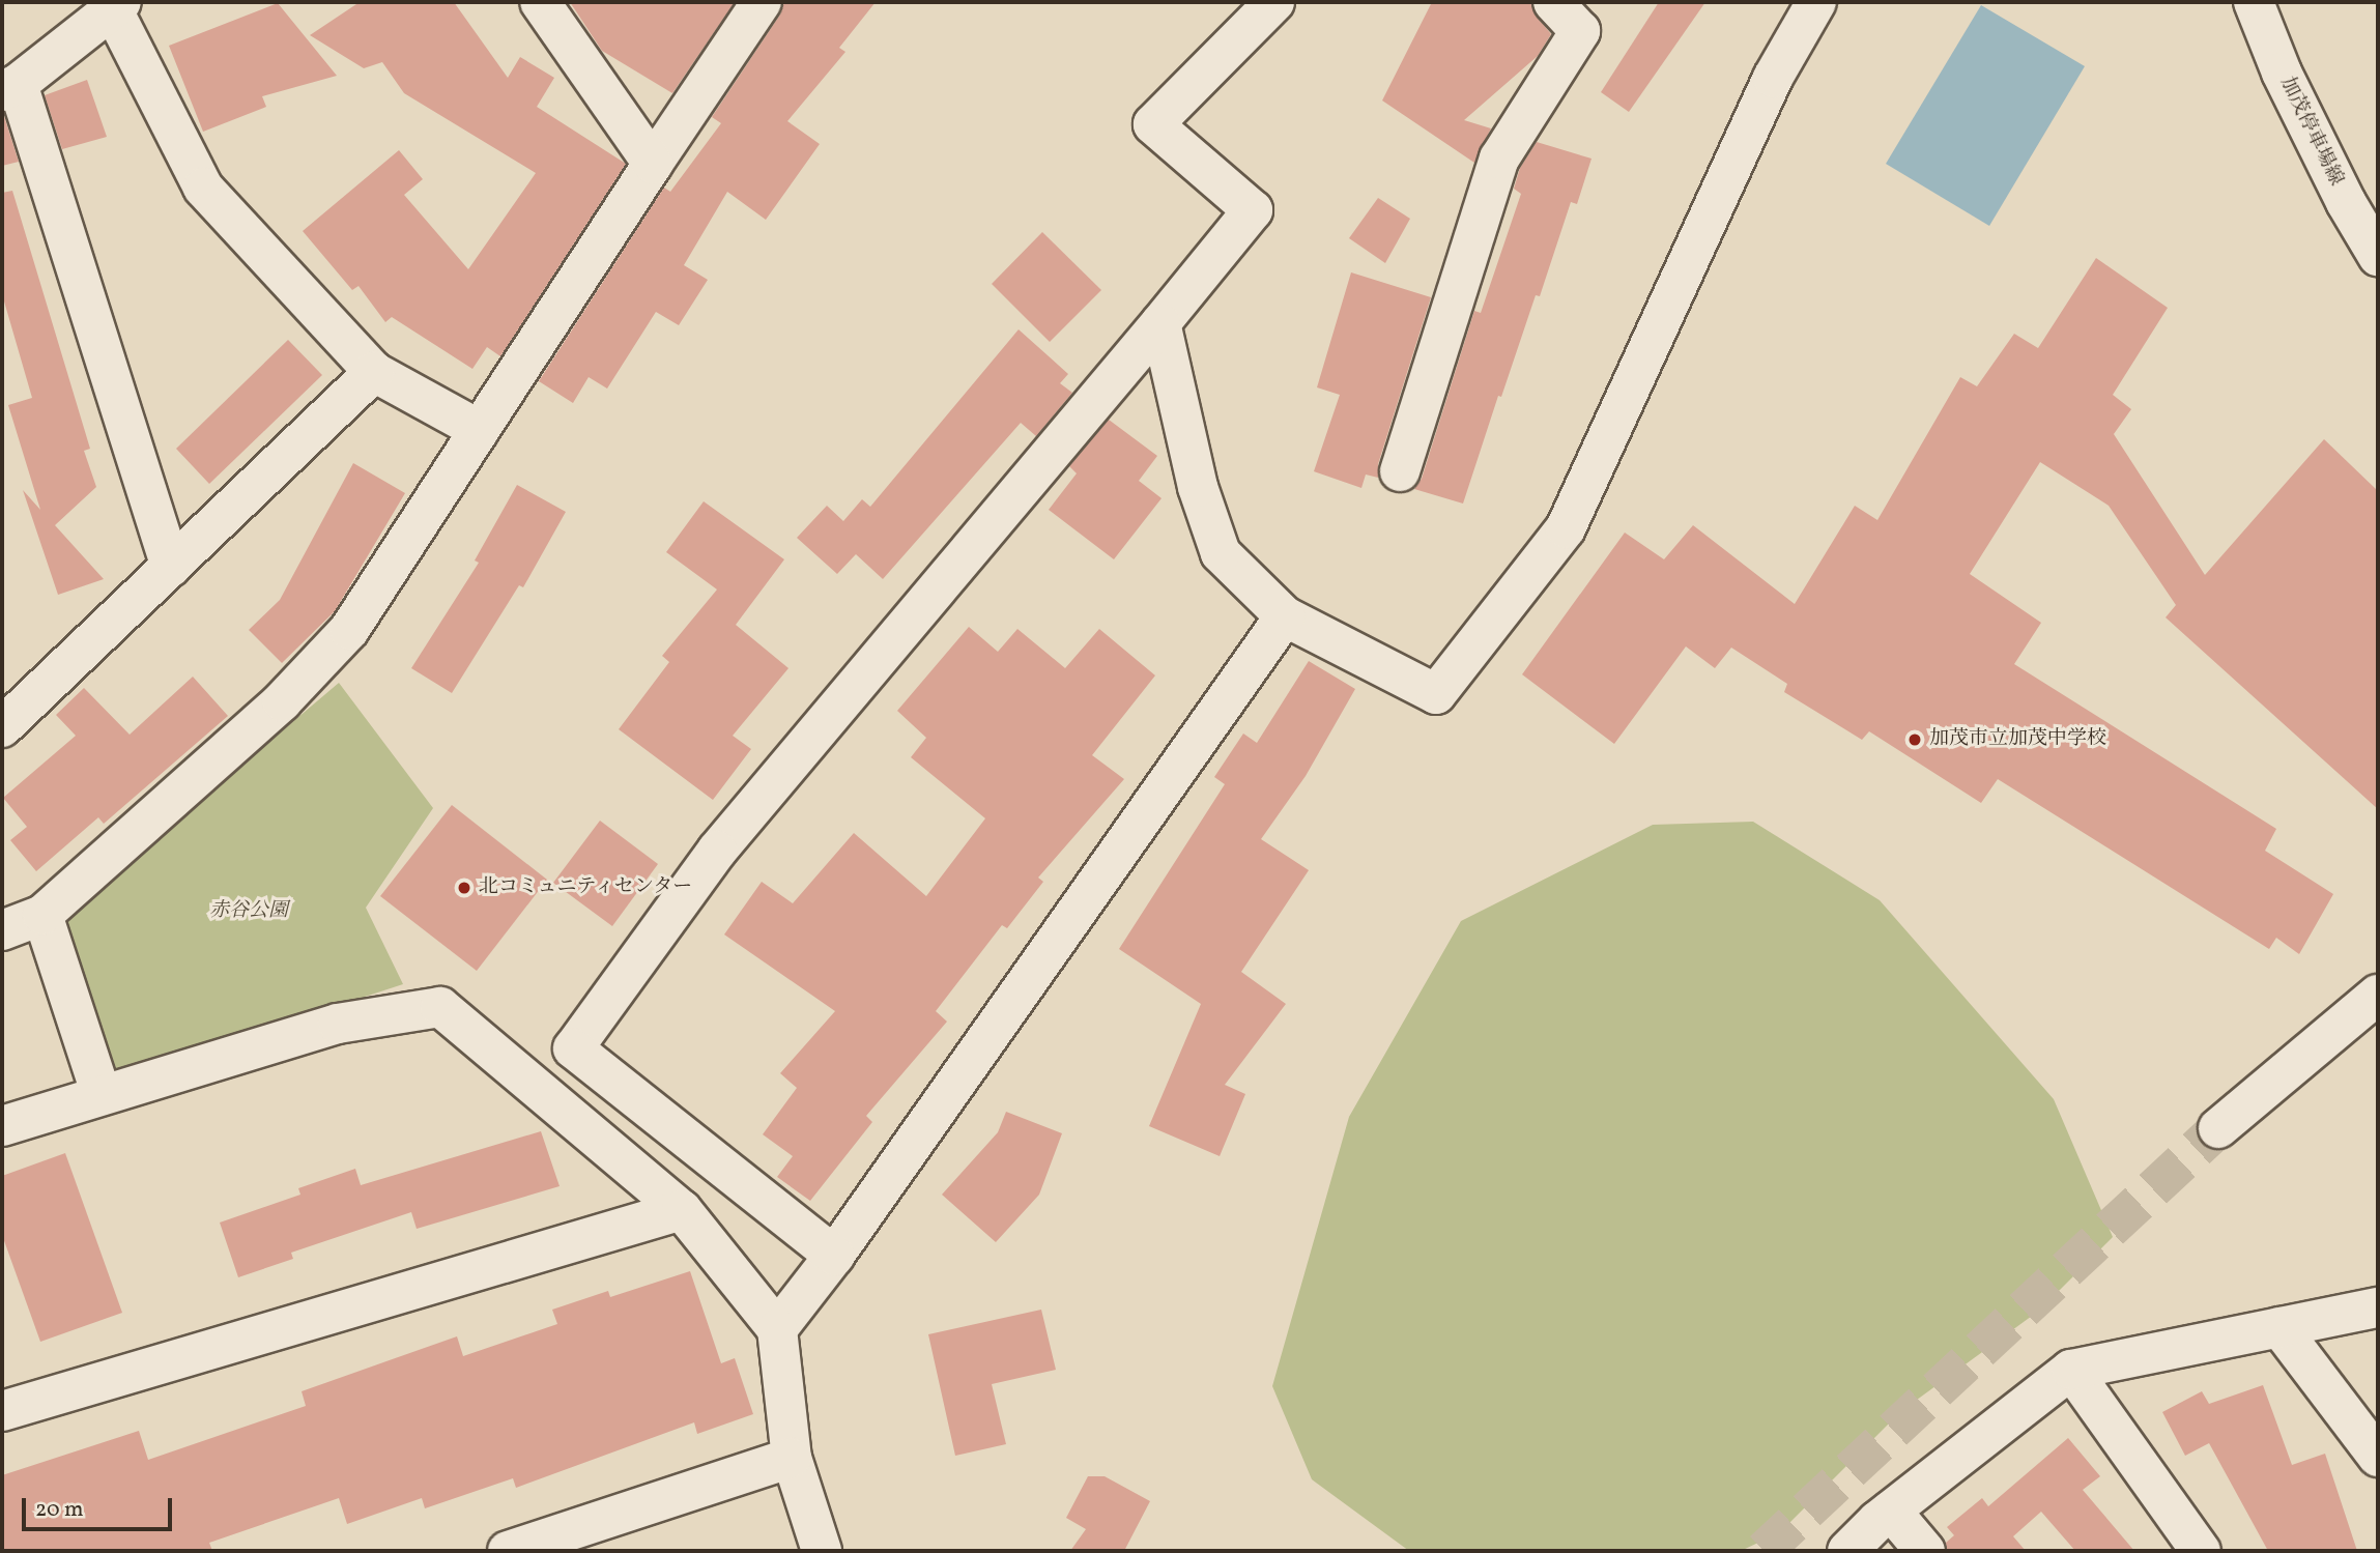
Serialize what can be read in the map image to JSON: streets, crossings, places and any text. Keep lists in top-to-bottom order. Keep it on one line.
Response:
{"streets":{"street":["加茂停車場線"]},"parks":["赤谷公園"],"places":["加茂市立加茂中学校","北コミュニティセンター"],"scale_bar":"20 m"}
